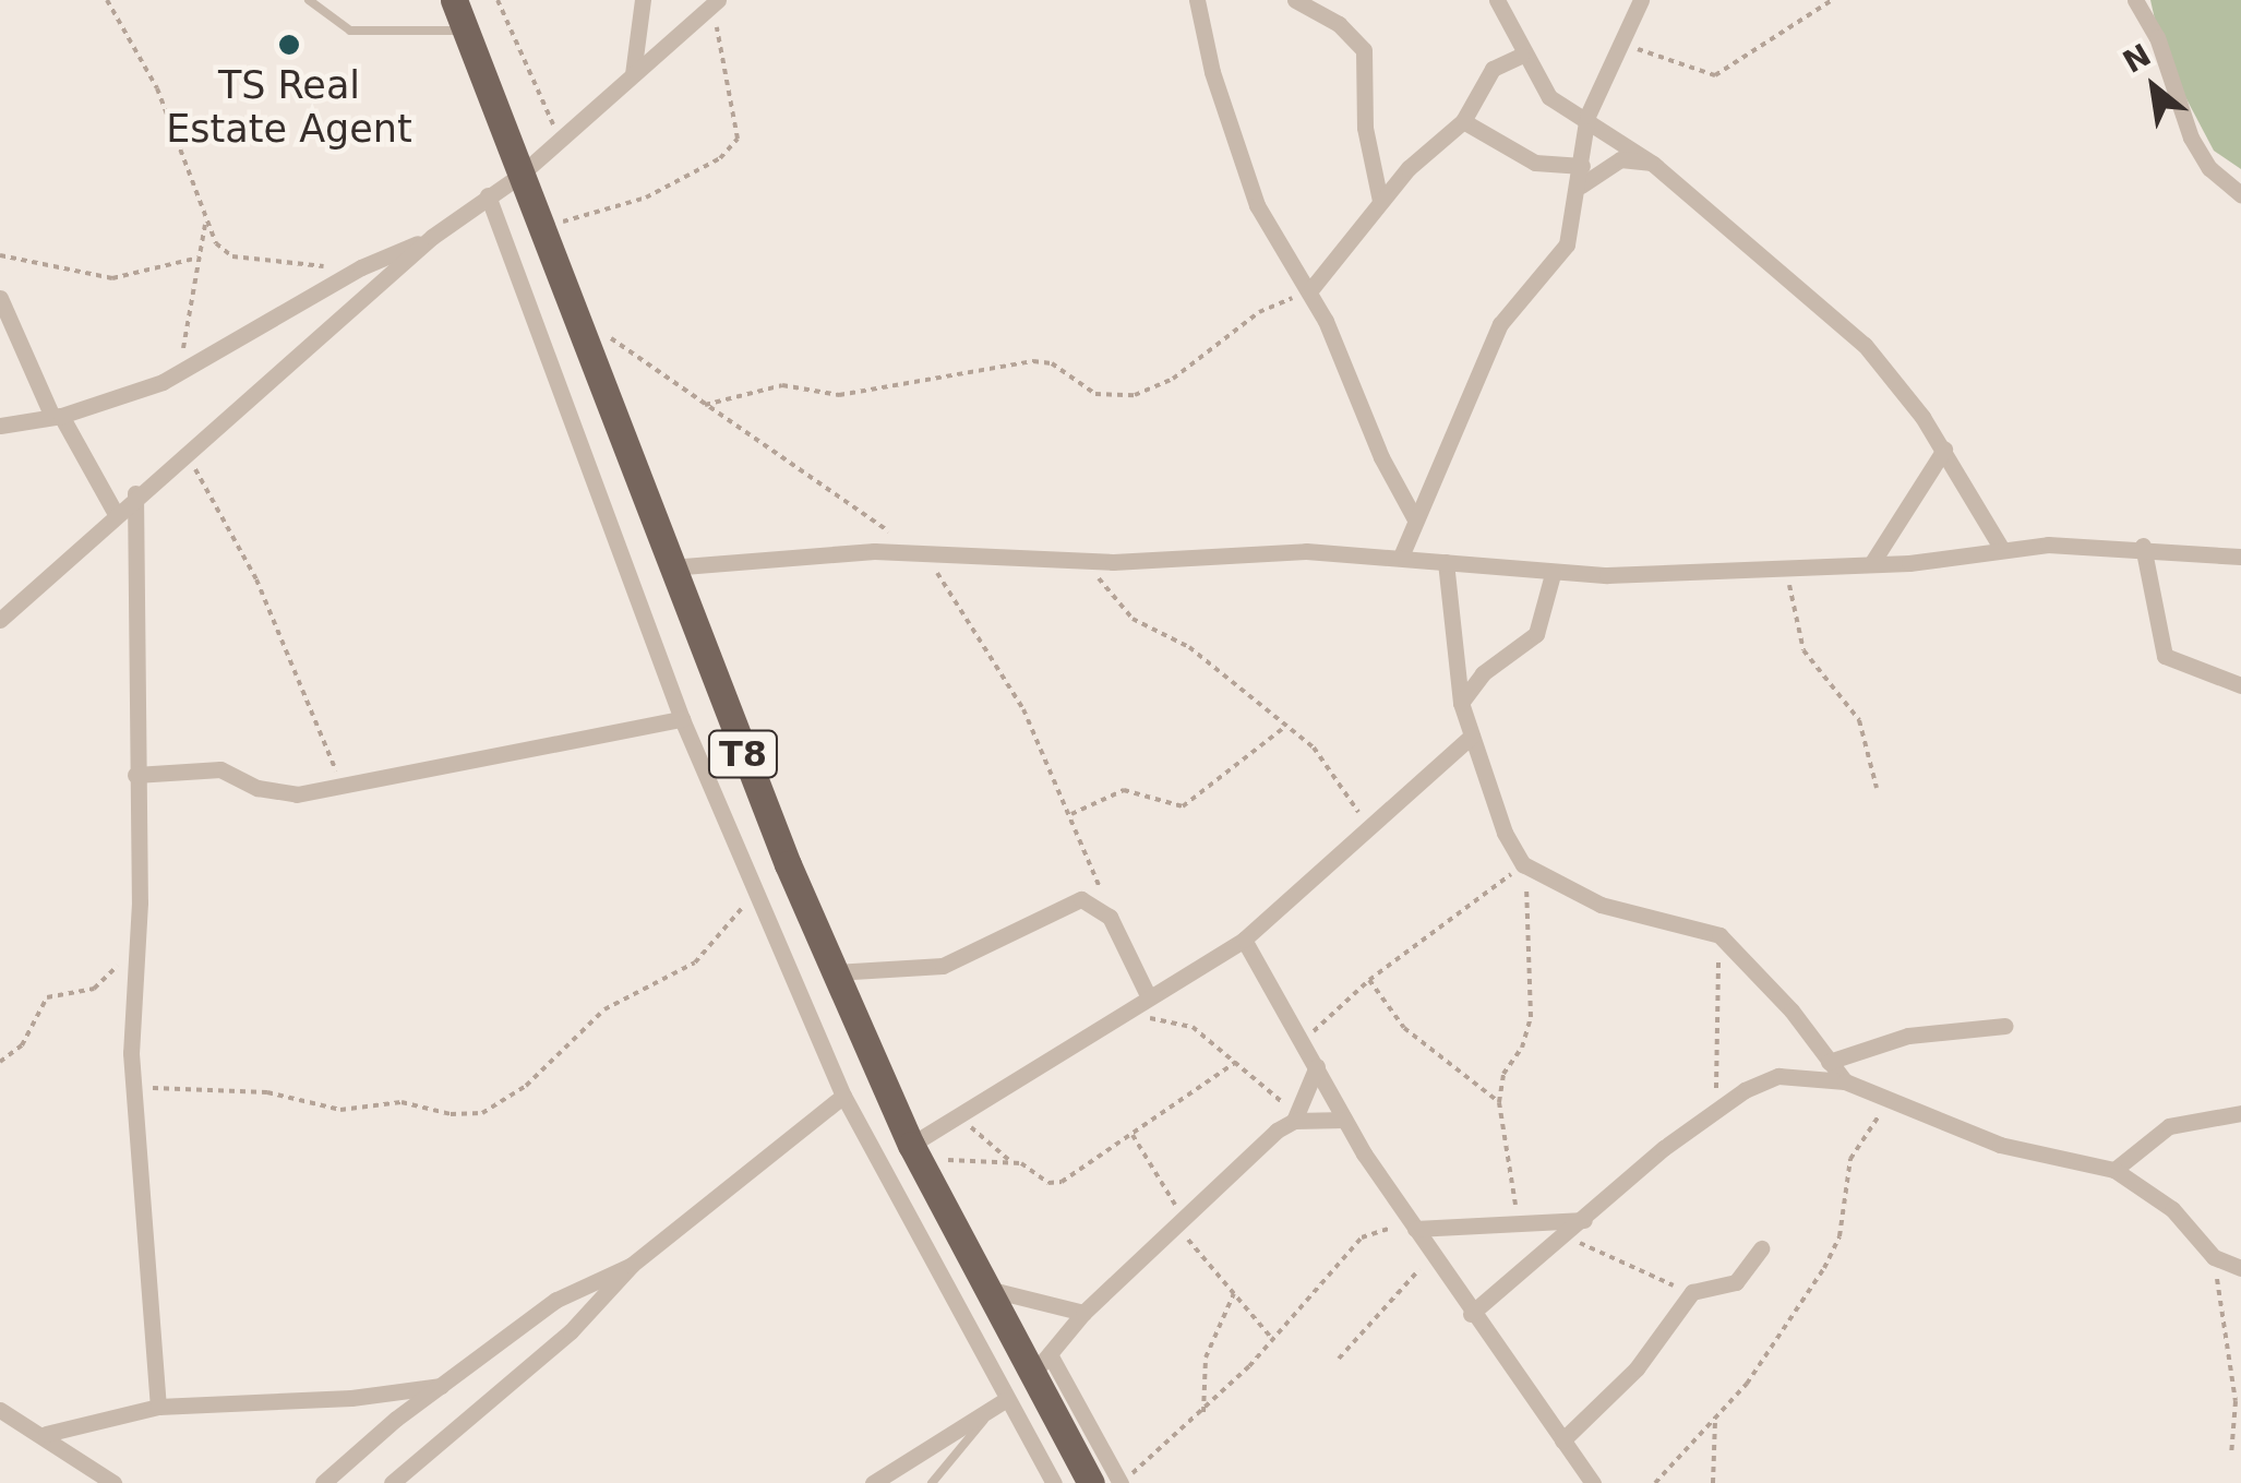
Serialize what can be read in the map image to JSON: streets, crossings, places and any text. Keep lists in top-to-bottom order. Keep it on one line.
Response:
{"streets":{"main road":["T8"]},"places":["TS Real Estate Agent"],"north":"top left"}
